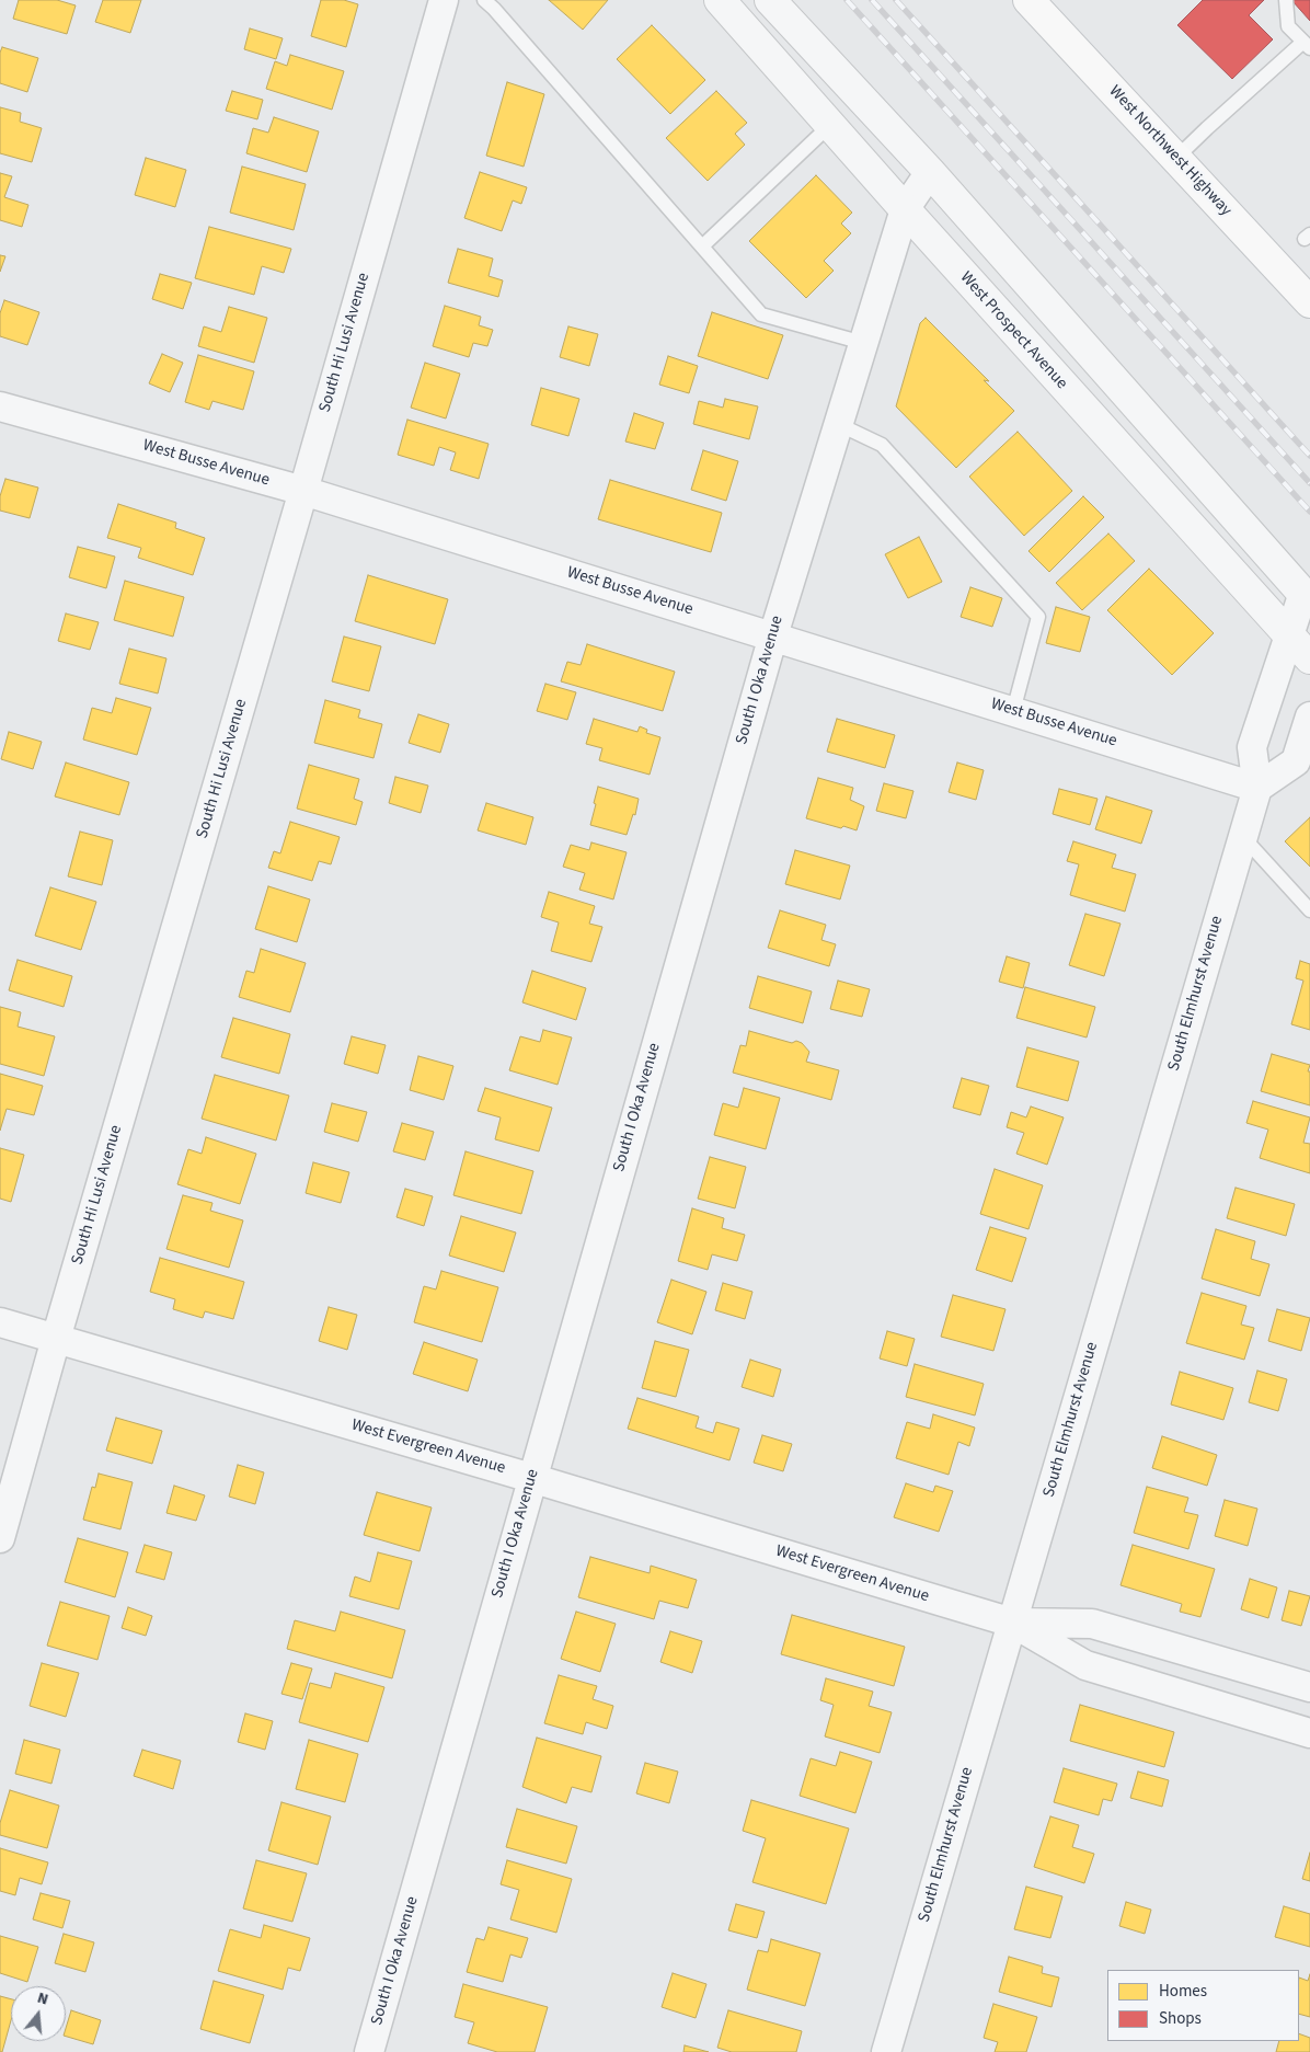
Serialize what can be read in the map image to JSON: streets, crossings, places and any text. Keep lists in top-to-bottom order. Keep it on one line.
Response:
{"streets":{"main road":["West Northwest Highway"],"street":["West Prospect Avenue","South Hi Lusi Avenue","West Busse Avenue","South I Oka Avenue","South Elmhurst Avenue","West Evergreen Avenue"]},"crossings":[["West Prospect Avenue","South I Oka Avenue"],["West Prospect Avenue","South Elmhurst Avenue"],["South Hi Lusi Avenue","West Busse Avenue"],["South Hi Lusi Avenue","West Evergreen Avenue"],["West Busse Avenue","South I Oka Avenue"],["West Busse Avenue","South Elmhurst Avenue"],["South I Oka Avenue","West Evergreen Avenue"],["South Elmhurst Avenue","West Evergreen Avenue"]],"legend":["Homes","Shops"],"north":"top"}
